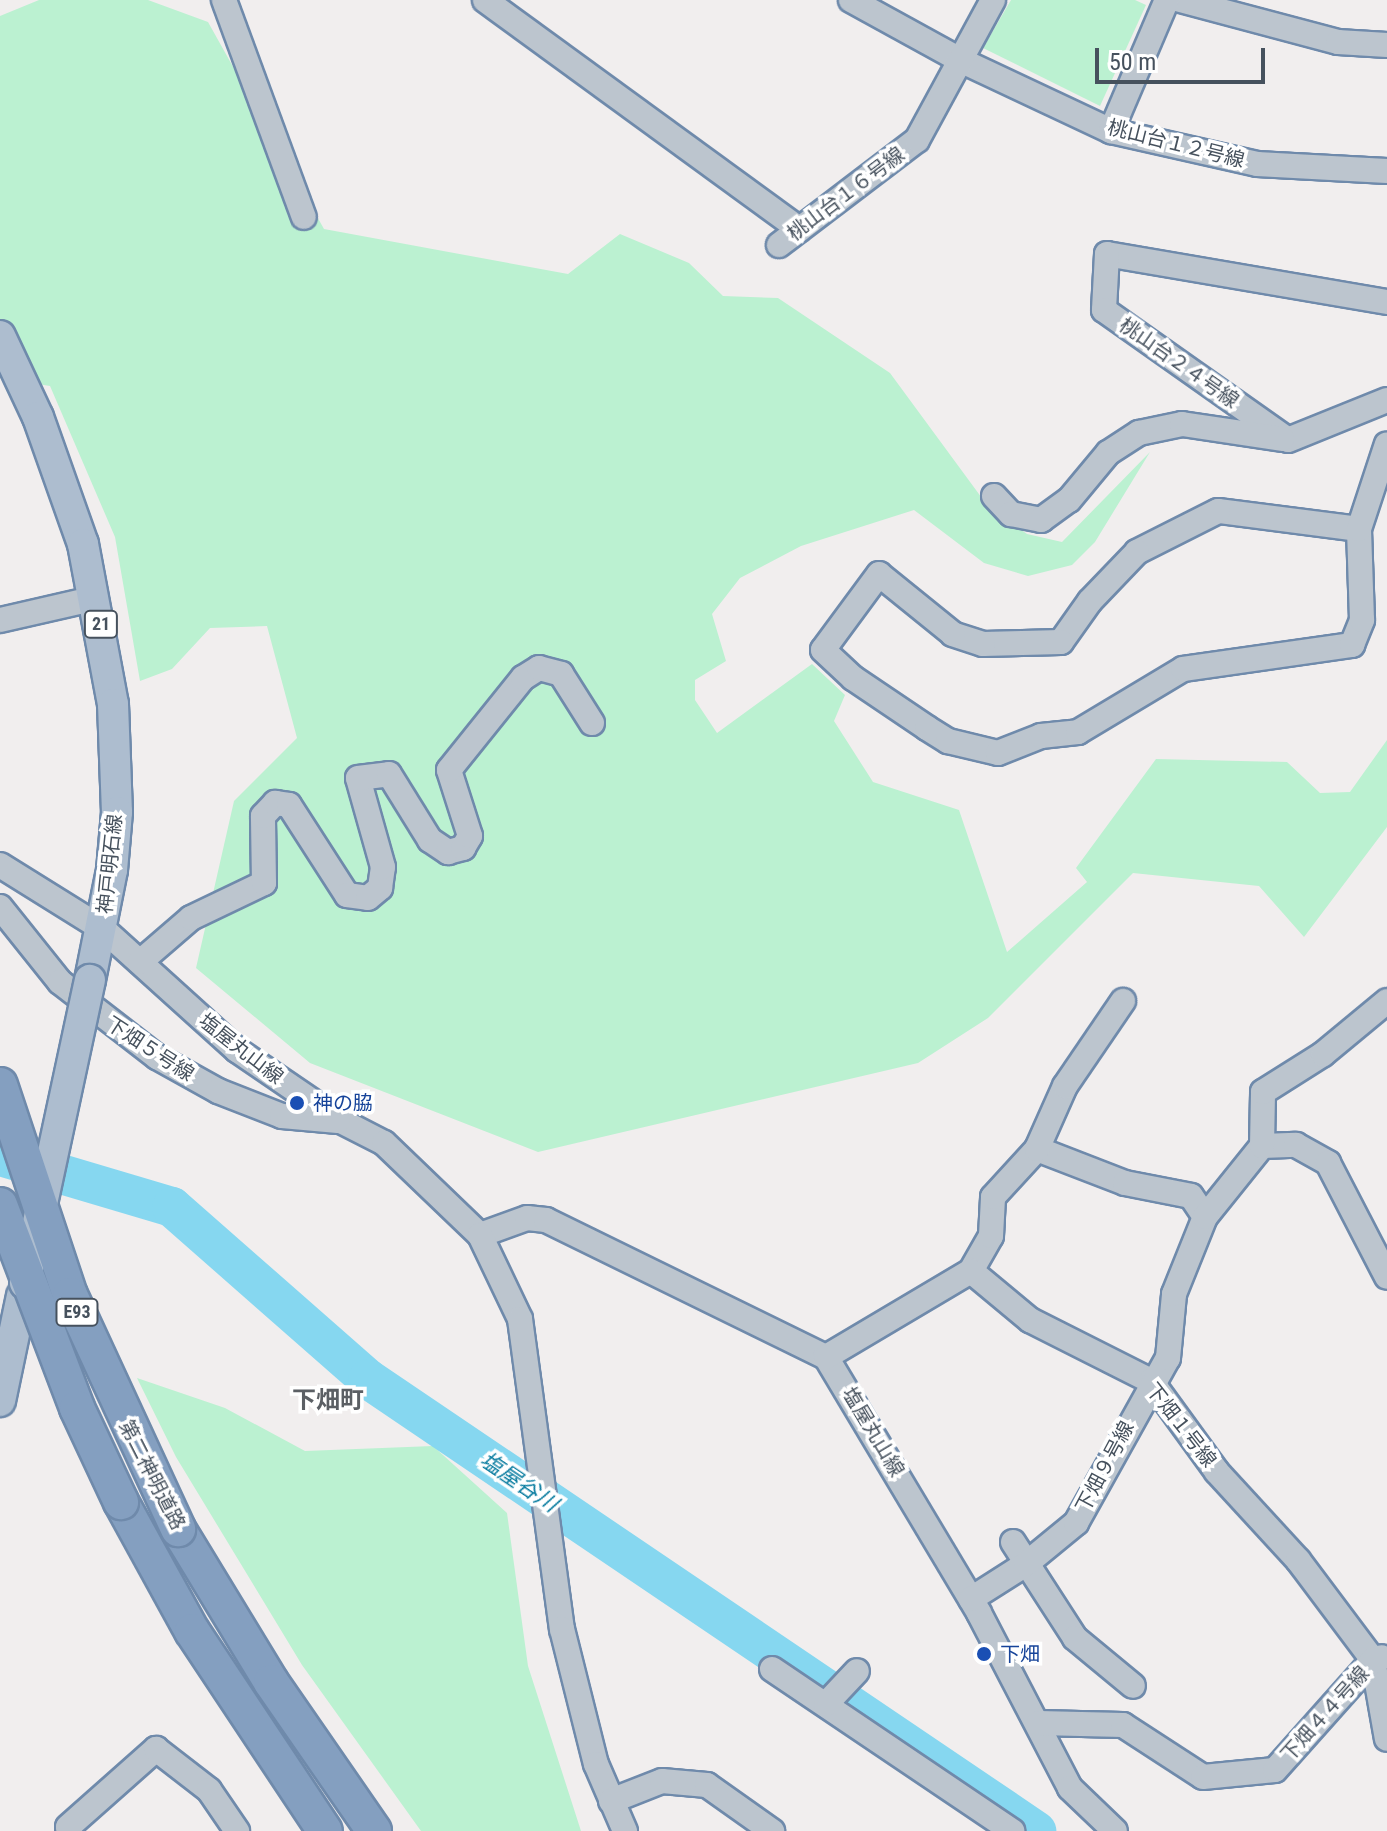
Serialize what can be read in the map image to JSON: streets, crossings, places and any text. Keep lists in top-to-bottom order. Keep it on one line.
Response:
{"streets":{"highway":["E93","第二神明道路"],"main road":["21","神戸明石線"],"street":["桃山台１２号線","桃山台１６号線","桃山台２４号線","下畑５号線","塩屋丸山線","下畑１号線","下畑９号線","下畑４４号線"]},"crossings":[["桃山台１２号線","桃山台１６号線"],["神戸明石線","塩屋丸山線"],["下畑５号線","塩屋丸山線"],["塩屋丸山線","下畑９号線"],["塩屋丸山線","下畑４４号線"],["下畑１号線","下畑９号線"],["下畑１号線","下畑４４号線"]],"districts":["下畑町"],"water":["塩屋谷川"],"places":["神の脇","下畑"],"scale_bar":"50 m"}
